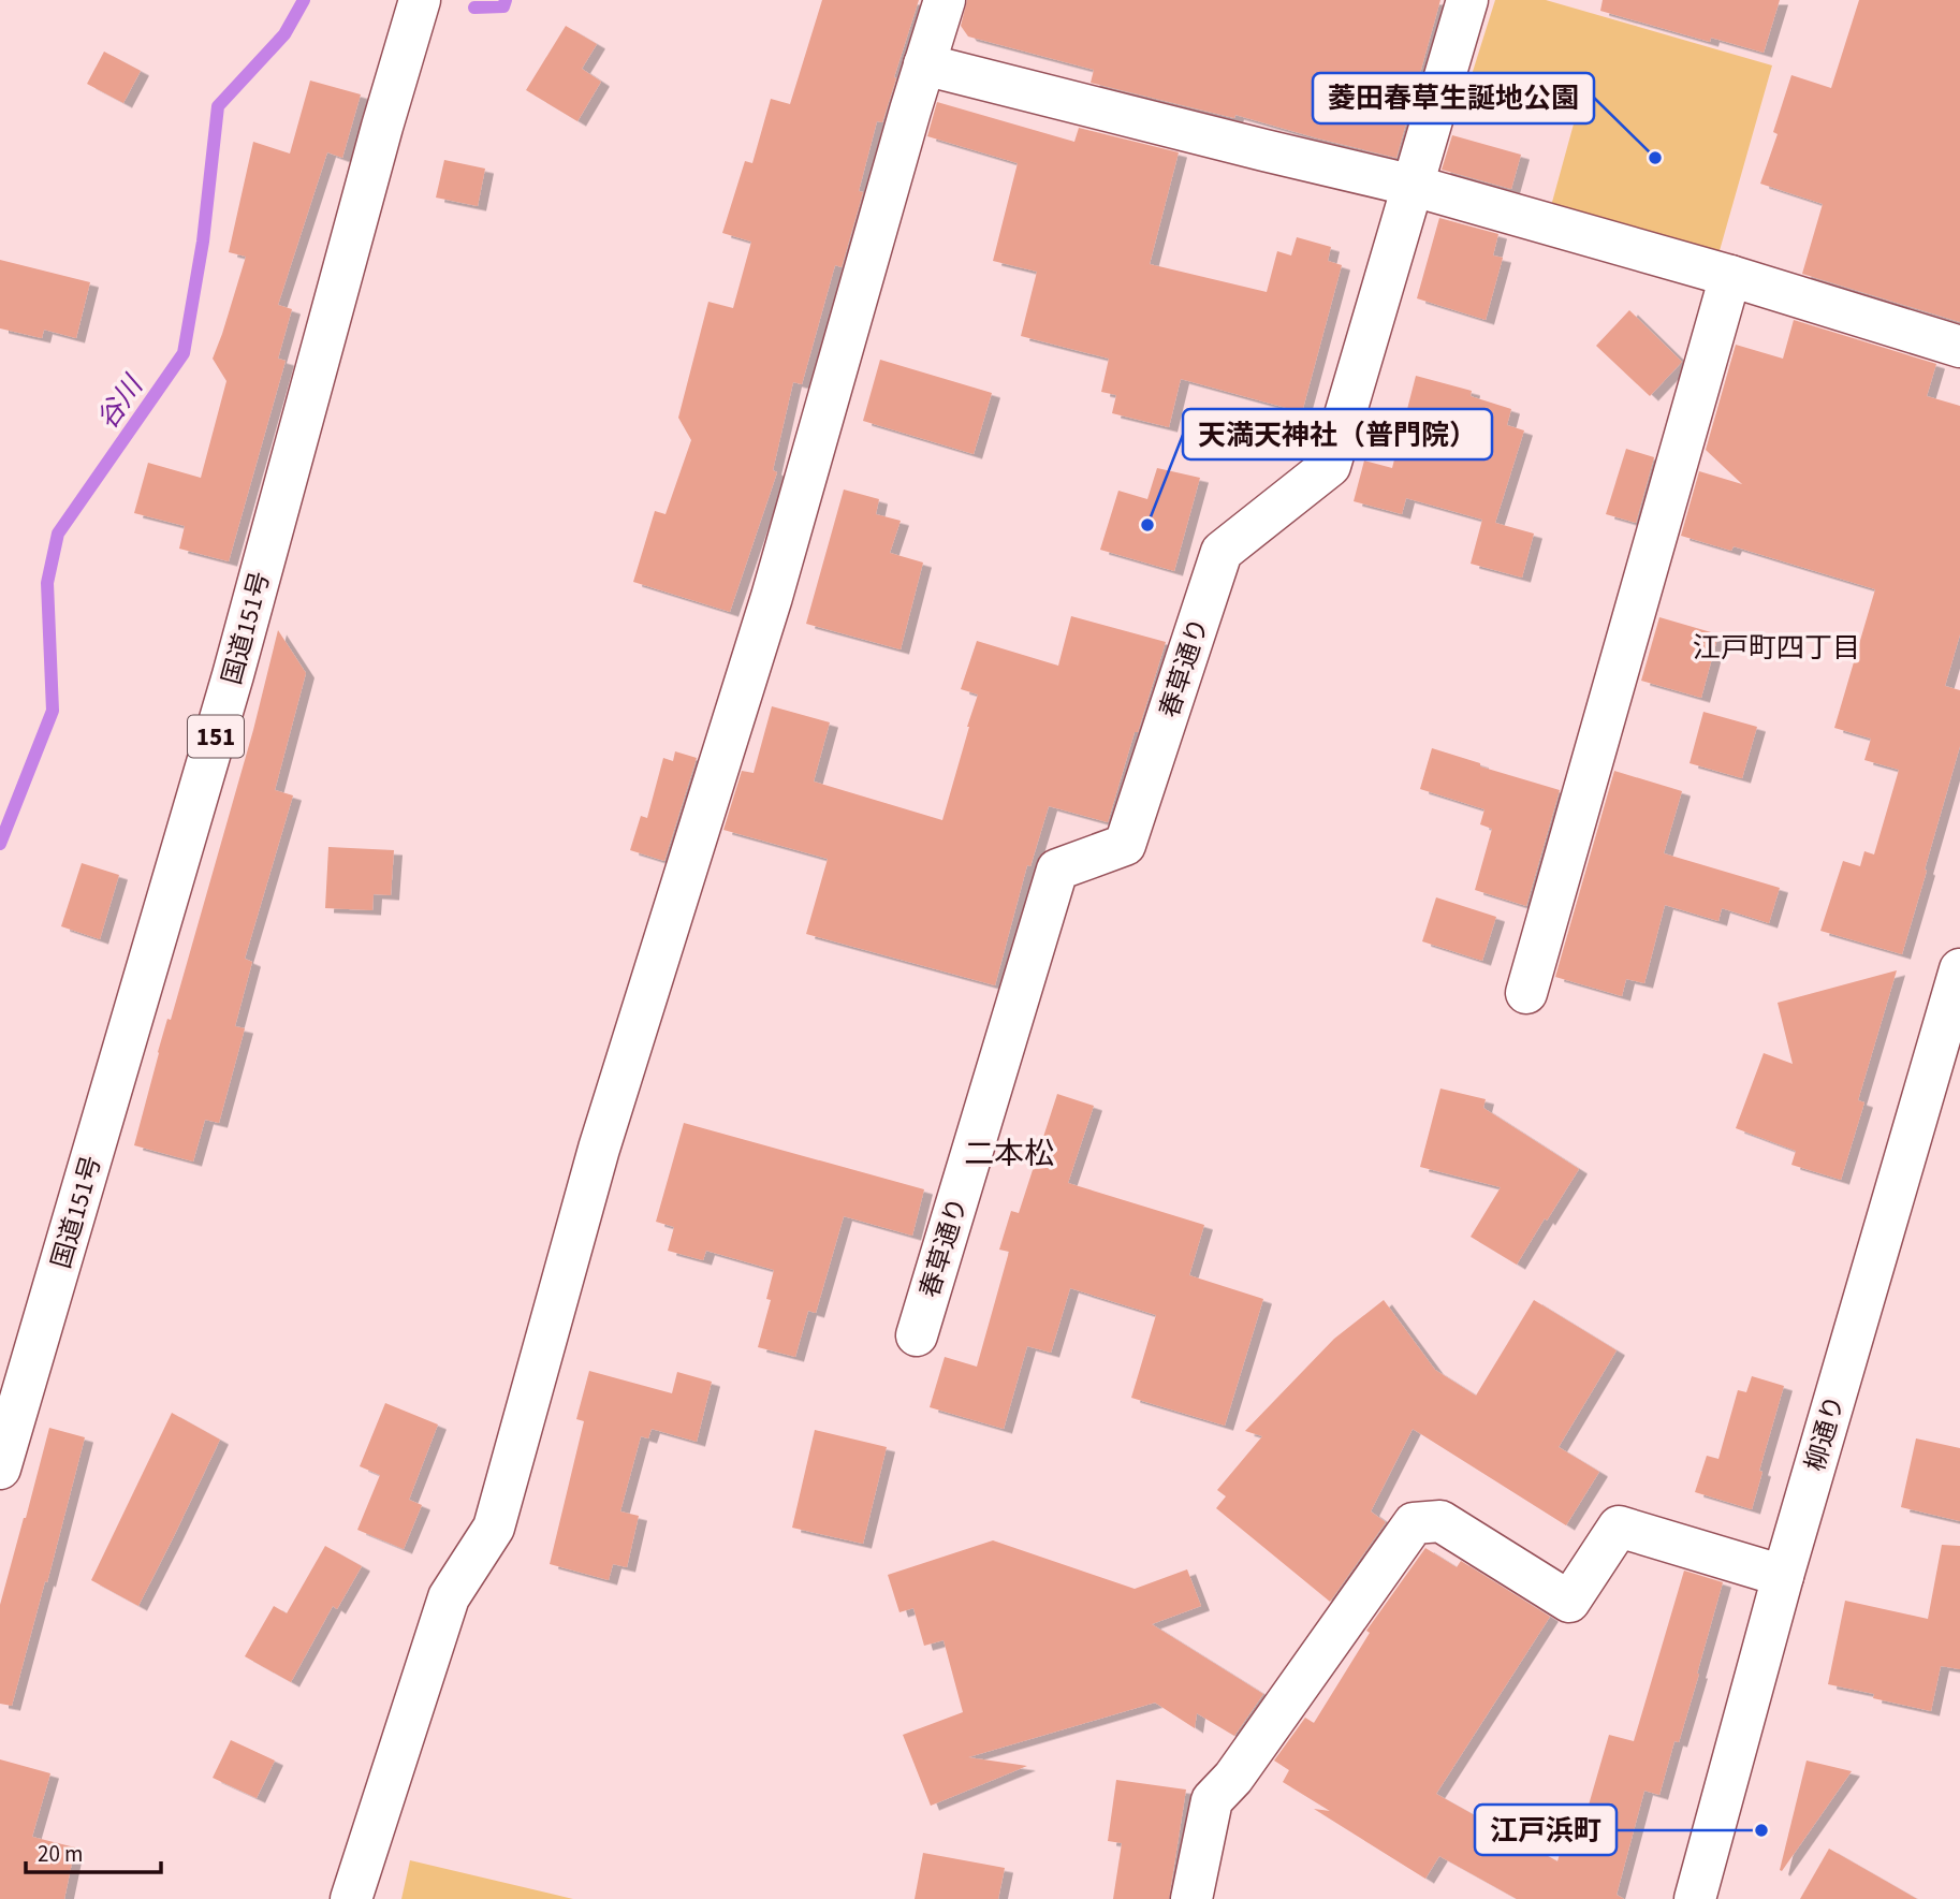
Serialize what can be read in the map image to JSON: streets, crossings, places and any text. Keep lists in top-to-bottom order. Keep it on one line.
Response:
{"streets":{"main road":["国道151号","春草通り","151","柳通り"]},"districts":["江戸町四丁目","二本松"],"water":["谷川"],"places":["菱田春草生誕地公園","天満天神社（普門院）","江戸浜町"],"scale_bar":"20 m"}
